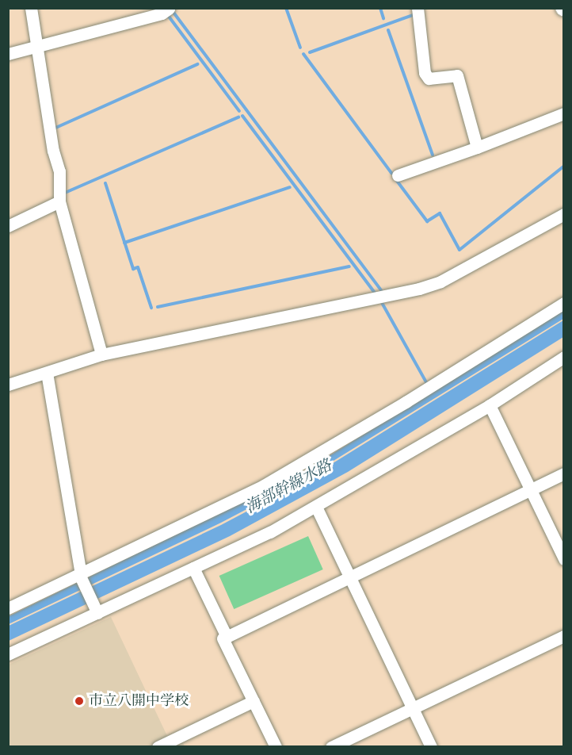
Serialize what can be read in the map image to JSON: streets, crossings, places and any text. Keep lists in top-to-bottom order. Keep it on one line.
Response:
{"water":["海部幹線水路"],"places":["市立八開中学校"]}
